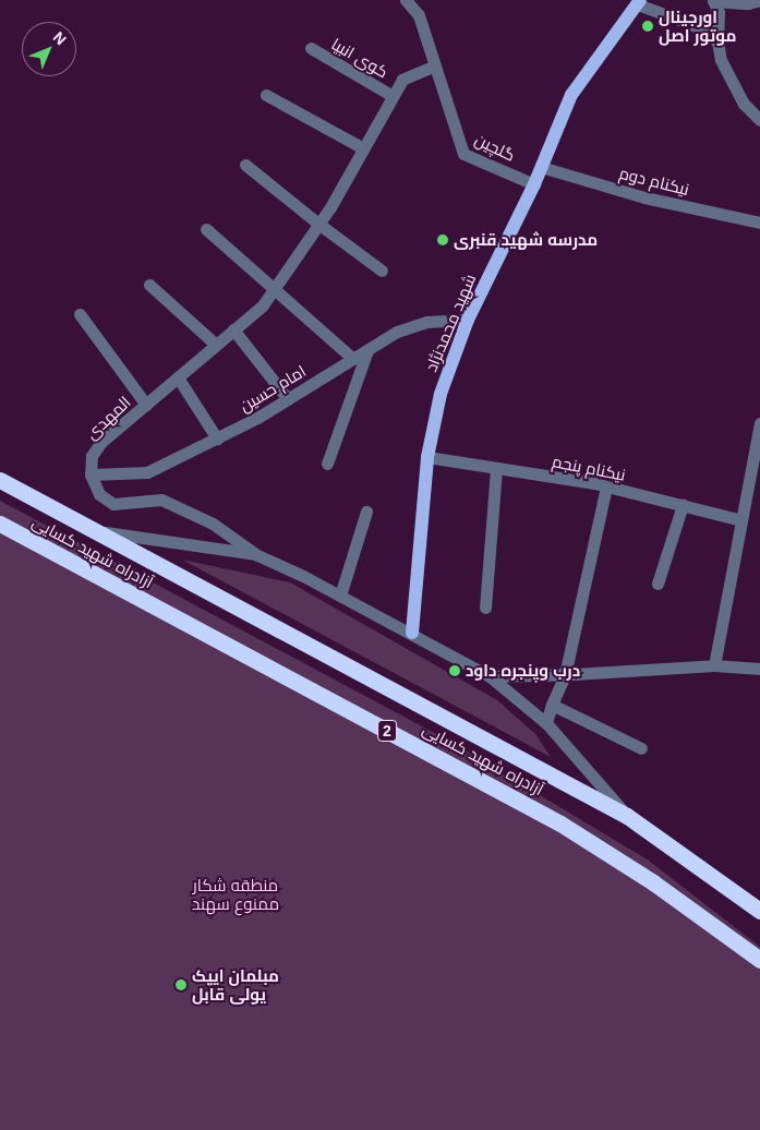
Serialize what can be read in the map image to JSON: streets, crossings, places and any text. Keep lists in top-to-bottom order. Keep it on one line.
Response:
{"streets":{"highway":["آزادراه شهید کسایی","2"],"main road":["شهید محمدنژاد"],"street":["کوی انبیا","گلچین","نیکنام دوم","امام حسین","المهدی","نیکنام پنجم"]},"crossings":[["کوی انبیا","المهدی"],["گلچین","شهید محمدنژاد"],["گلچین","المهدی"],["نیکنام دوم","شهید محمدنژاد"],["شهید محمدنژاد","امام حسین"],["شهید محمدنژاد","نیکنام پنجم"],["امام حسین","المهدی"]],"parks":["منطقه شکار ممنوع سهند"],"places":["اورجینال موتور اصل","مدرسه شهید قنبری","درب وپنجره داود","مبلمان ایپک یولی قابل"],"north":"top right"}
